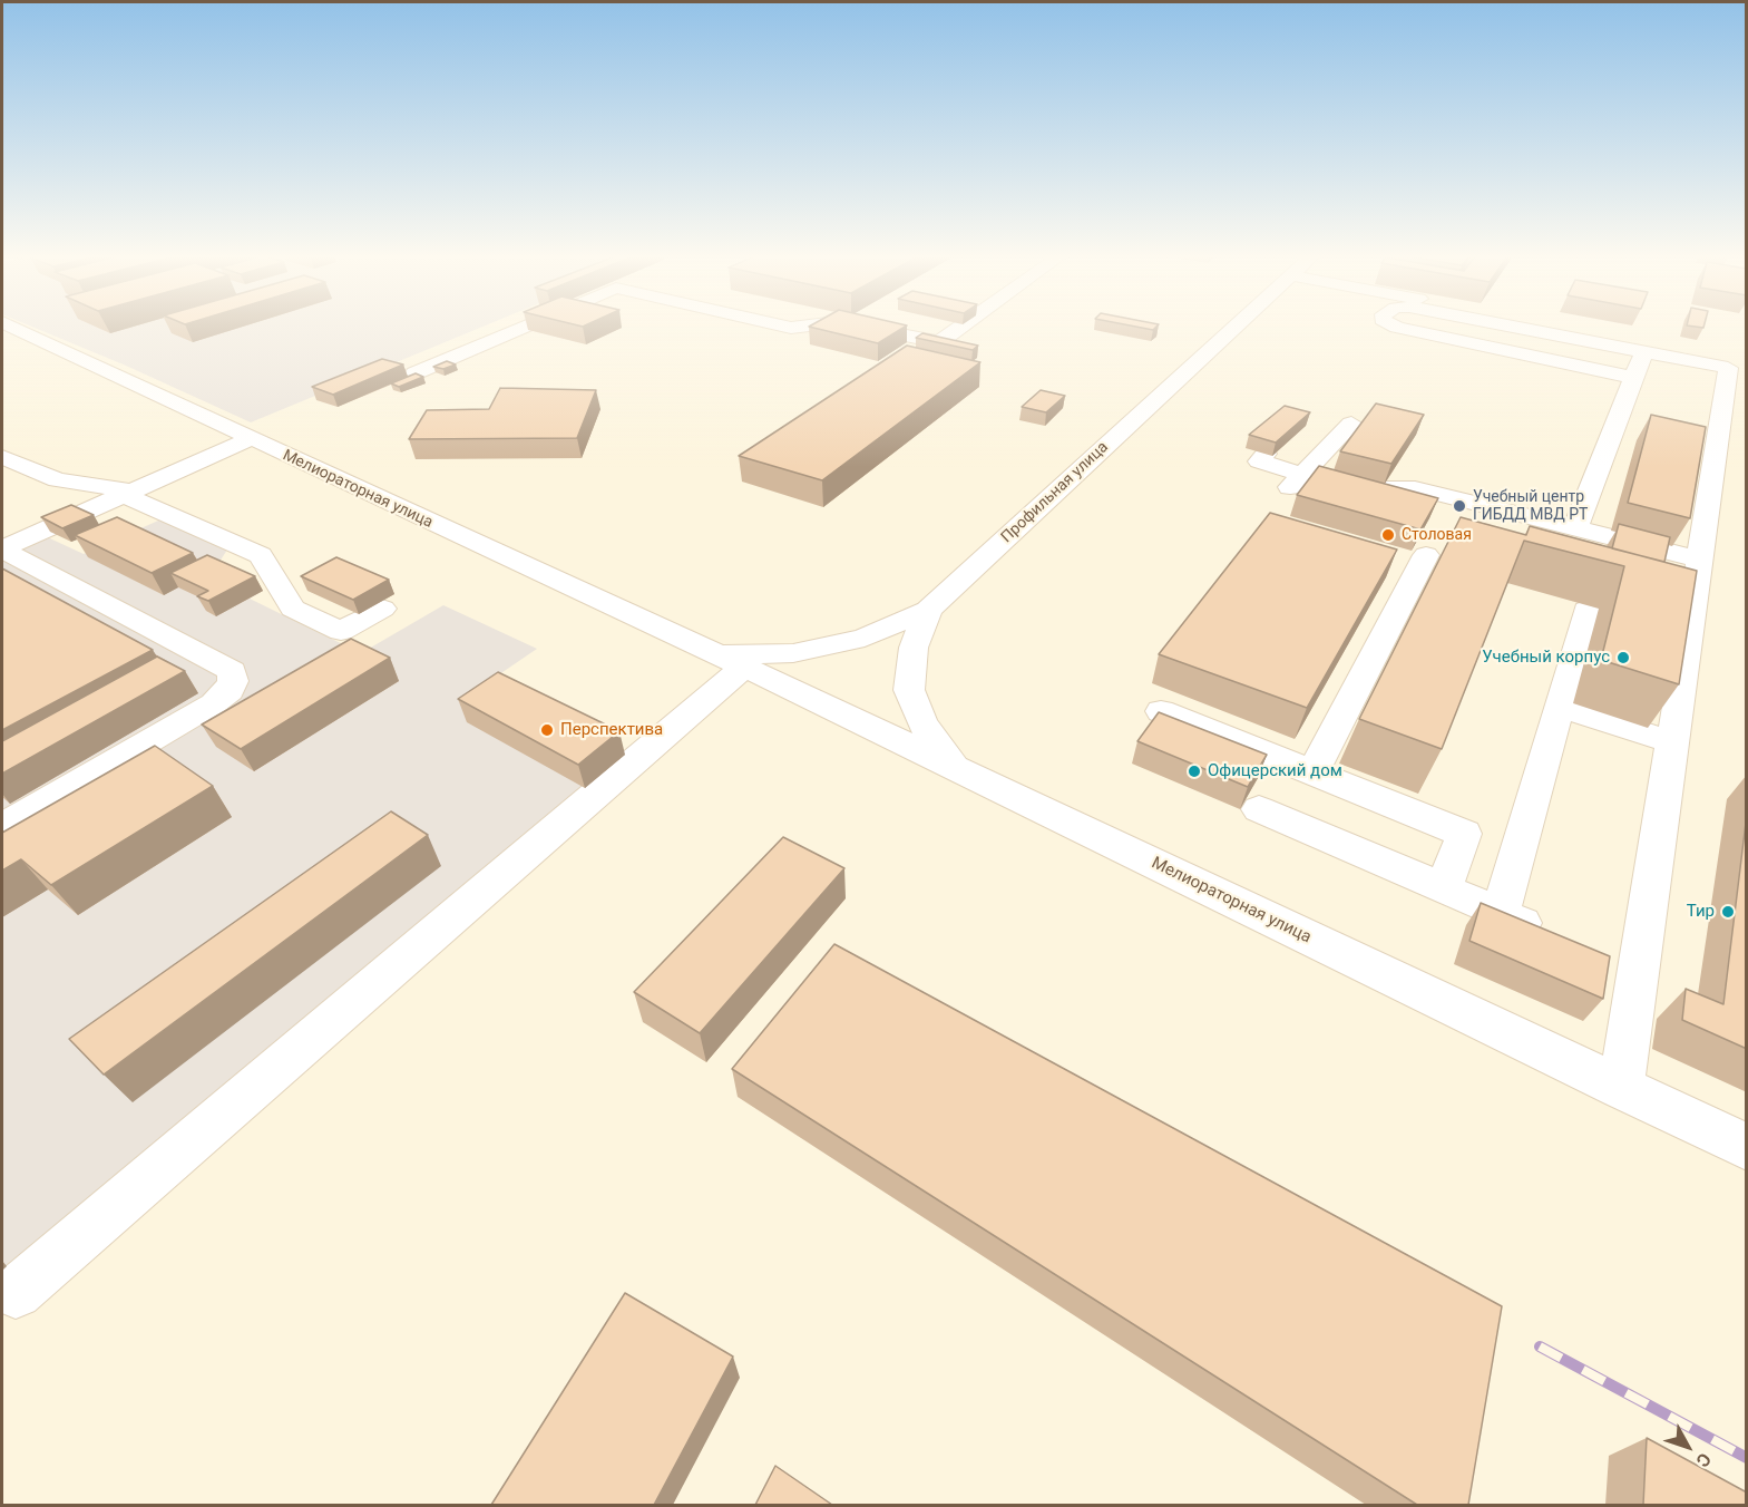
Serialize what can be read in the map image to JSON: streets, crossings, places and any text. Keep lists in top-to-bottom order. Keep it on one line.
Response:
{"streets":{"street":["Мелиораторная улица","Профильная улица"]},"crossings":[["Мелиораторная улица","Профильная улица"]],"places":["Учебный центр ГИБДД МВД РТ","Столовая","Учебный корпус","Перспектива","Офицерский дом","Тир"],"north":"bottom right"}
